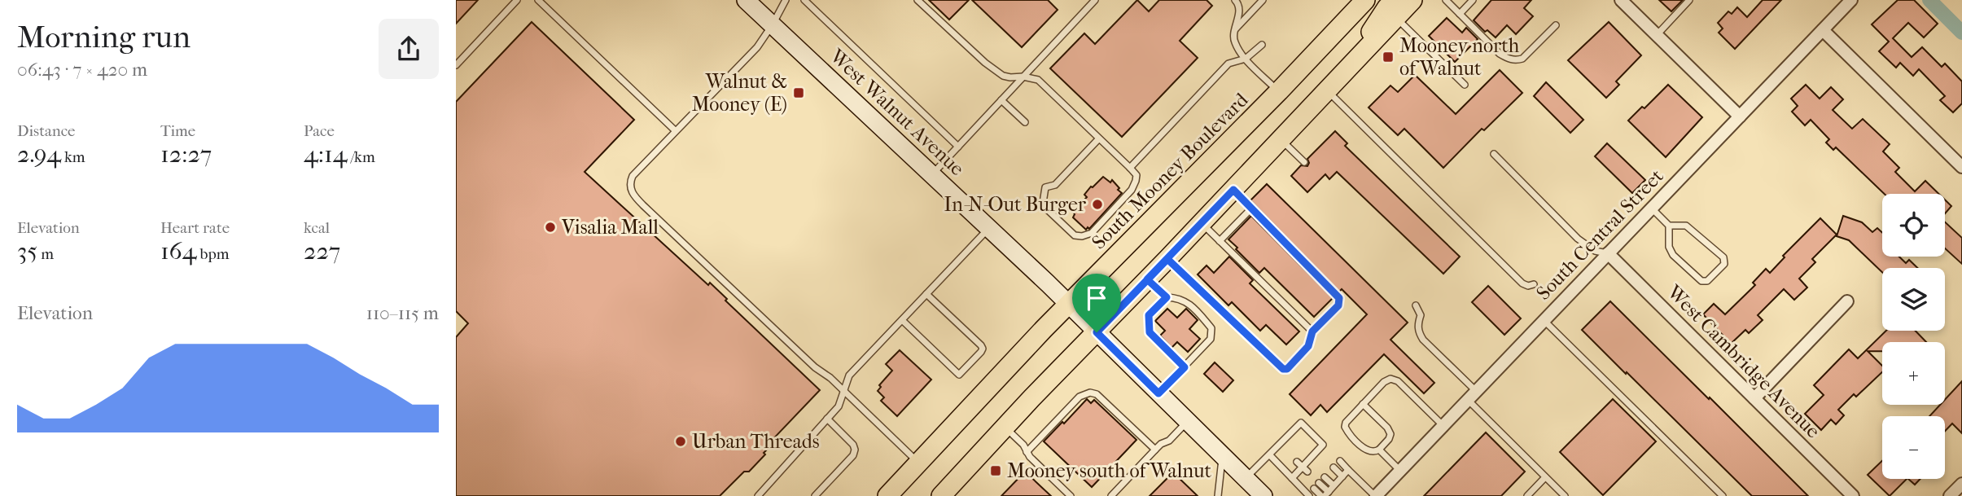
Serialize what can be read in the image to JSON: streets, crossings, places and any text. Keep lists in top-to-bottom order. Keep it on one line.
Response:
{"streets":{"main road":["West Walnut Avenue","South Mooney Boulevard"],"street":["South Central Street","West Cambridge Avenue"]},"crossings":[["West Walnut Avenue","South Mooney Boulevard"],["South Central Street","West Cambridge Avenue"]],"places":{"transit":["Mooney north of Walnut","Walnut & Mooney (E)","Mooney south of Walnut"],"other":["In-N-Out Burger","Visalia Mall","Urban Threads"]},"page":{"heading":["Morning run","06:43 · 7 × 420 m"],"stats":[["Distance","2.94 km"],["Time","12:27"],["Pace","4:14 /km"],["Elevation","35 m"],["Heart rate","164 bpm"],["kcal","227"]],"map_buttons":["+","−"],"chart":["Elevation","110–115 m"]}}
